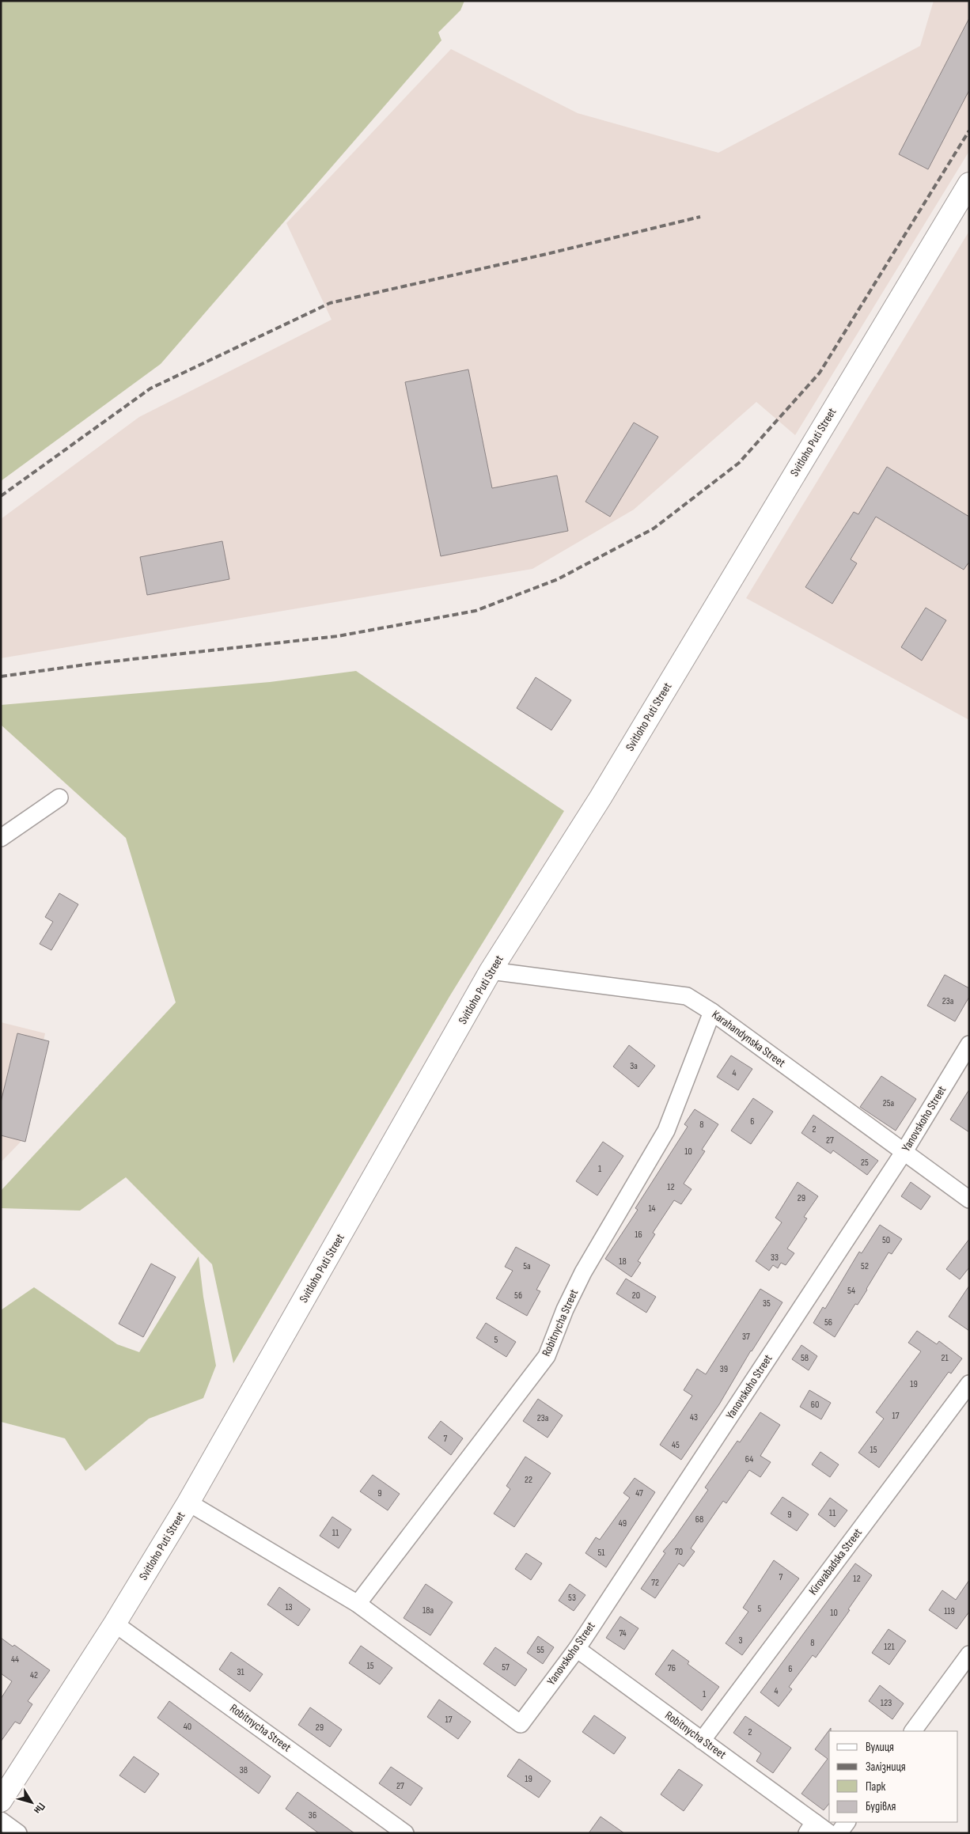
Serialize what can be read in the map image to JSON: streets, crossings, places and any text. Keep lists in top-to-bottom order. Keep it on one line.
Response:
{"streets":{"main road":["Svitloho Puti Street"],"street":["Karahandynska Street","Yanovskoho Street","Robitnycha Street","Kirovabadska Street"]},"crossings":[["Svitloho Puti Street","Karahandynska Street"],["Svitloho Puti Street","Robitnycha Street"],["Karahandynska Street","Yanovskoho Street"],["Karahandynska Street","Robitnycha Street"],["Yanovskoho Street","Robitnycha Street"],["Robitnycha Street","Kirovabadska Street"]],"house_numbers":["23а","3а","4","25а","6","8","2","27","10","25","1","12","29","14","16","50","33","18","5а","52","54","5б","20","35","56","37","5","58","21","39","19","60","17","43","23а","7","45","15","64","22","9","47","11","9","68","49","11","70","51","7","12","72","53","13","5","18а","119","10","74","3","8","121","55","44","15","57","76","6","31","42","4","1","123","17","40","29","2","38","19","27","36"],"legend":["Вулиця","Залізниця","Парк","Будівля"],"north":"bottom right"}
